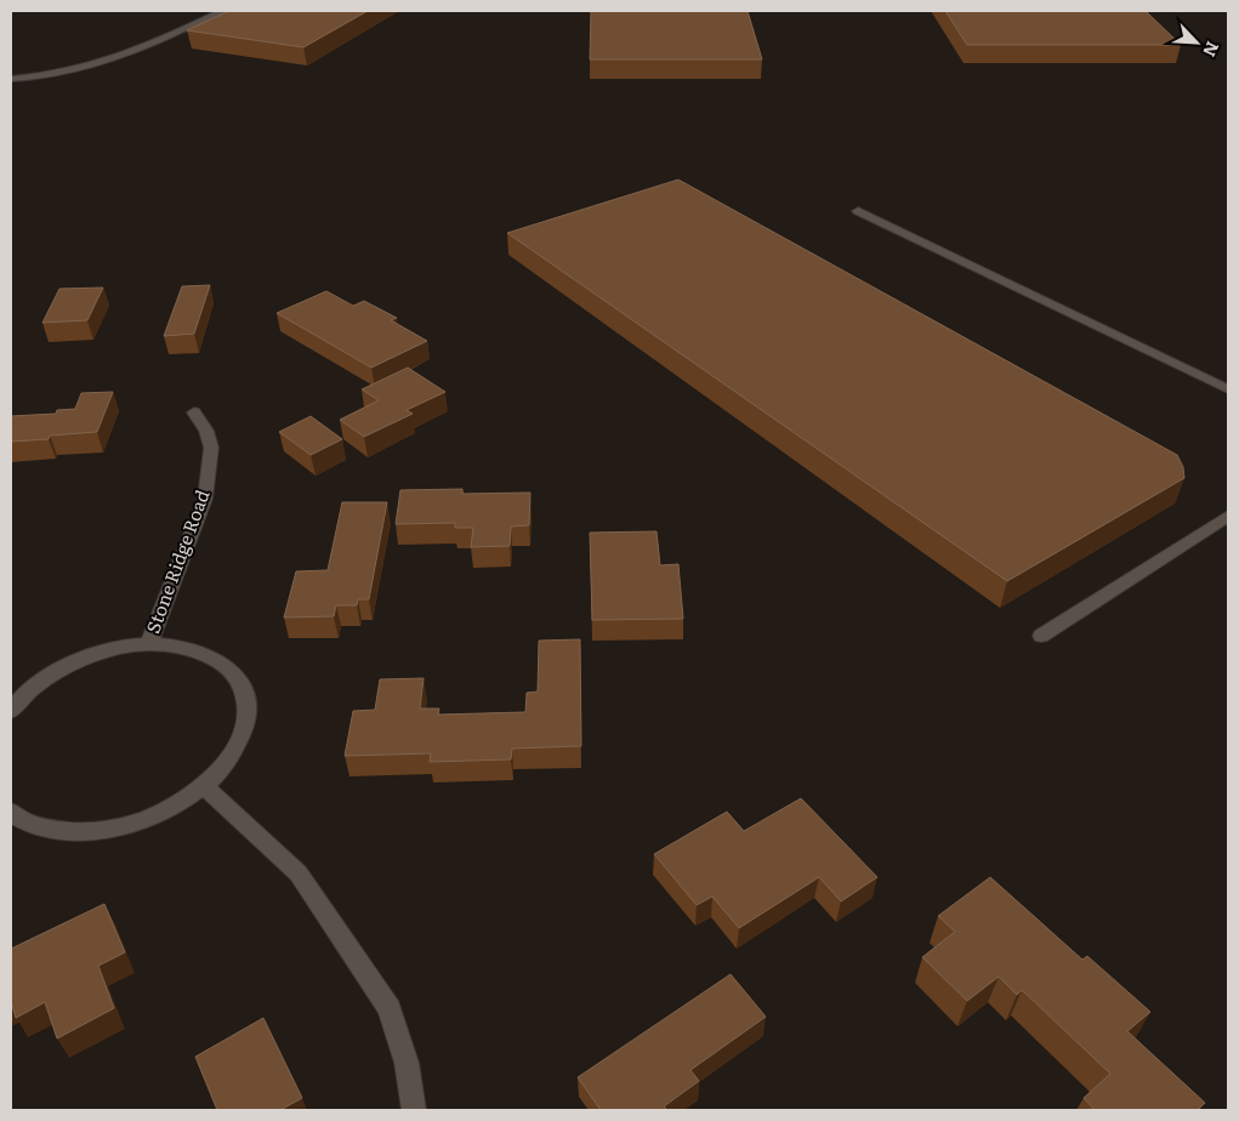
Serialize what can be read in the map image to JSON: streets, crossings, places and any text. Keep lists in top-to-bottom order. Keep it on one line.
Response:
{"streets":{"street":["Stone Ridge Road"]},"north":"bottom right"}
